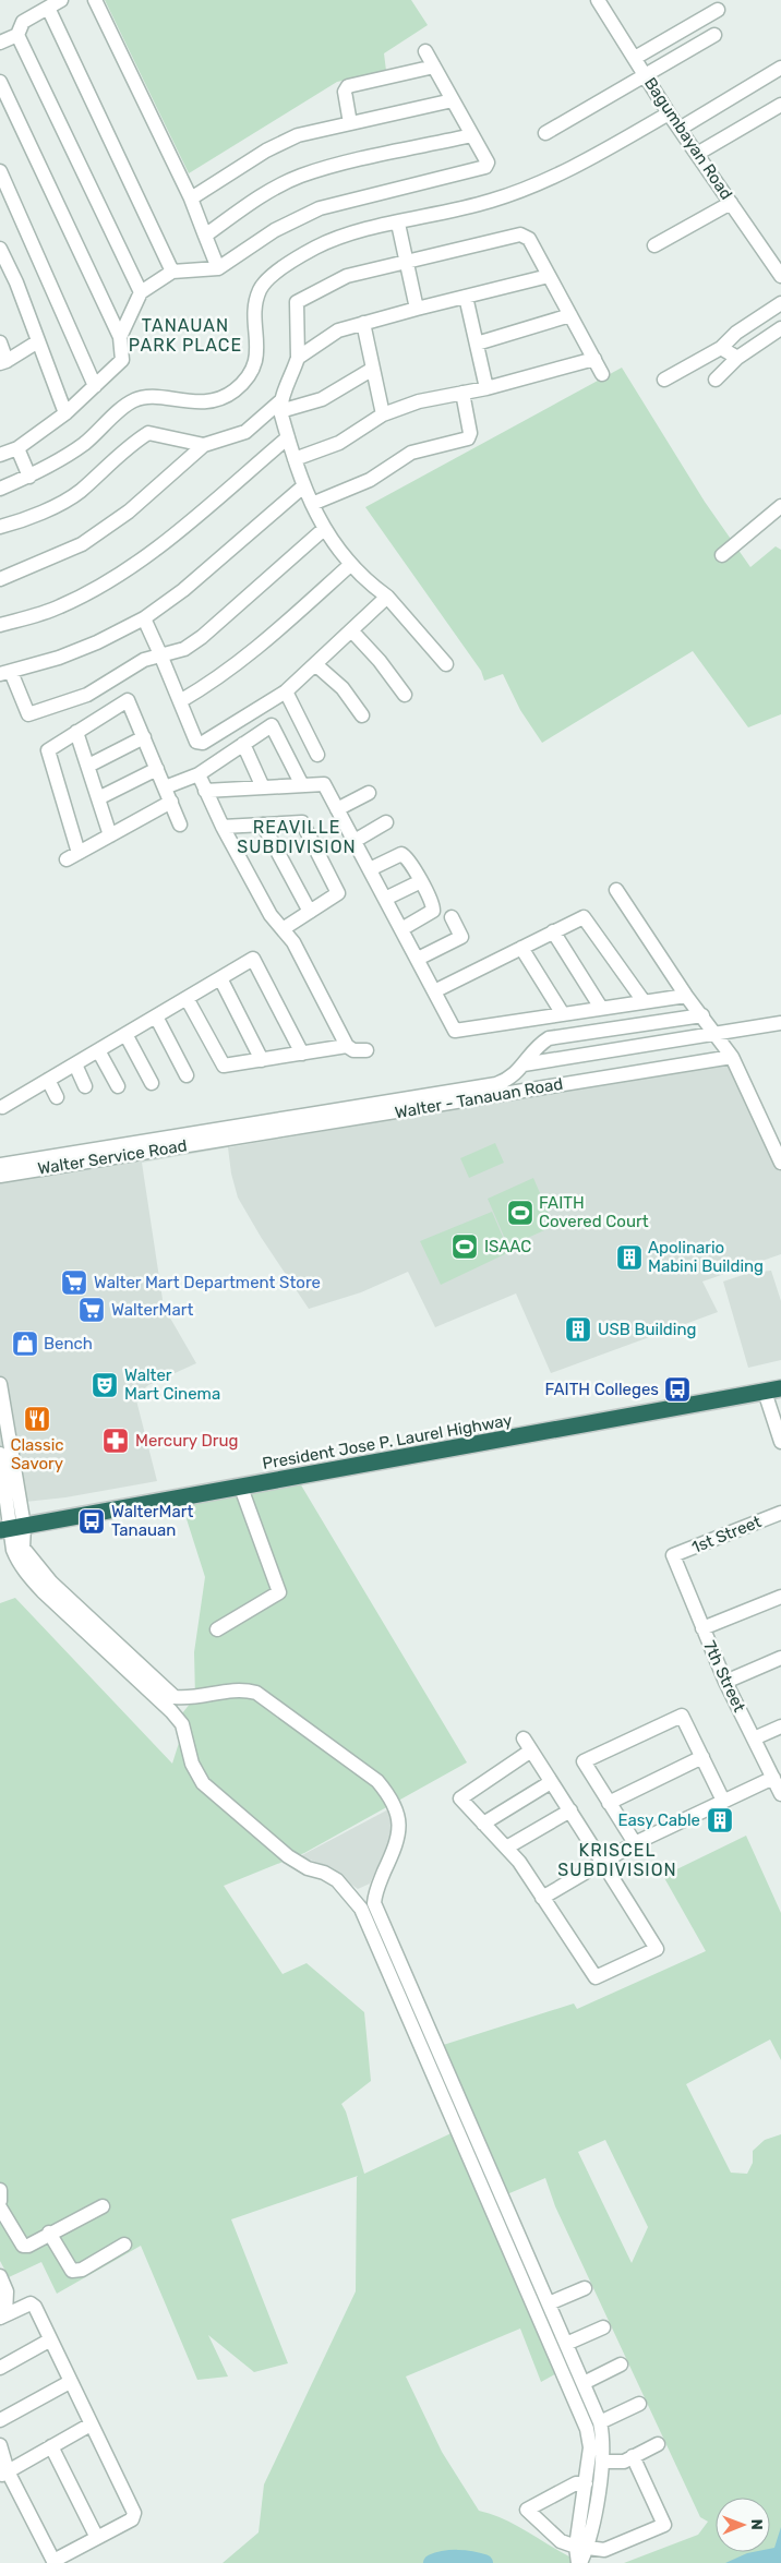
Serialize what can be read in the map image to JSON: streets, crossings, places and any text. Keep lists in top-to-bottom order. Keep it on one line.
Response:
{"streets":{"highway":["President Jose P. Laurel Highway"],"street":["Bagumbayan Road","Walter - Tanauan Road","Walter Service Road","1st Street","7th Street"]},"crossings":[["Walter - Tanauan Road","Walter Service Road"],["1st Street","7th Street"]],"districts":["TANAUAN PARK PLACE","REAVILLE SUBDIVISION","KRISCEL SUBDIVISION"],"places":{"sports":["FAITH Covered Court","ISAAC"],"building":["Apolinario Mabini Building","USB Building","Easy Cable"],"supermarket":["Walter Mart Department Store","WalterMart"],"shop":["Bench"],"theatre":["Walter Mart Cinema"],"bus stop":["FAITH Colleges","WalterMart Tanauan"],"restaurant":["Classic Savory"],"pharmacy":["Mercury Drug"]},"north":"right"}
